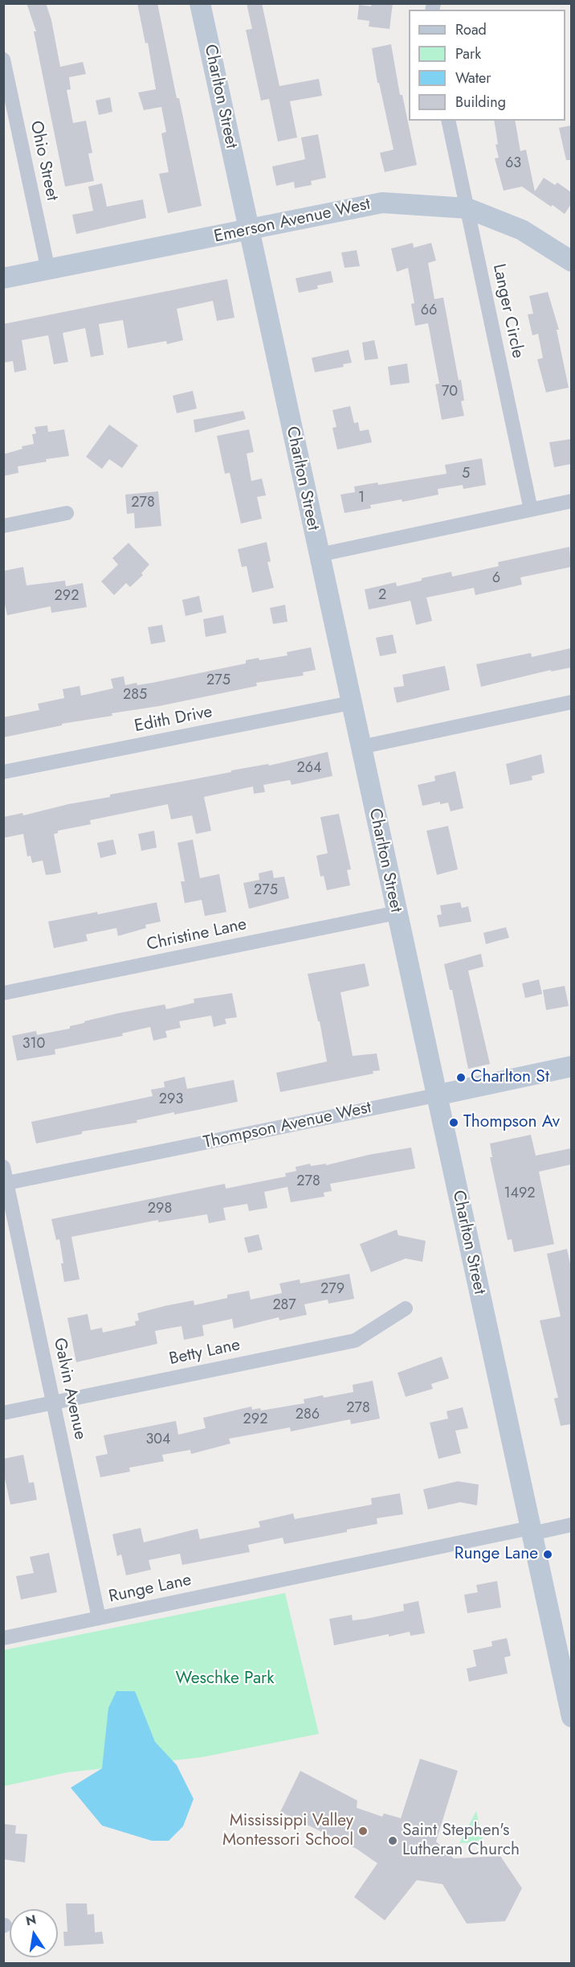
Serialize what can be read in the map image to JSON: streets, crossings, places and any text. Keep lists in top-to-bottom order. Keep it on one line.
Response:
{"streets":{"street":["Charlton Street","Ohio Street","Emerson Avenue West","Langer Circle","Edith Drive","Christine Lane","Thompson Avenue West","Betty Lane","Galvin Avenue","Runge Lane"]},"crossings":[["Charlton Street","Emerson Avenue West"],["Charlton Street","Edith Drive"],["Charlton Street","Christine Lane"],["Charlton Street","Thompson Avenue West"],["Charlton Street","Runge Lane"],["Ohio Street","Emerson Avenue West"],["Emerson Avenue West","Langer Circle"],["Thompson Avenue West","Galvin Avenue"],["Betty Lane","Galvin Avenue"],["Galvin Avenue","Runge Lane"]],"parks":["Weschke Park"],"places":["Charlton St","Thompson Av","Runge Lane","Mississippi Valley Montessori School","Saint Stephen's Lutheran Church"],"house_numbers":["63","66","70","5","1","278","6","2","292","275","285","264","275","310","293","278","1492","298","279","287","278","286","292","304"],"legend":["Road","Park","Water","Building"],"north":"top"}
